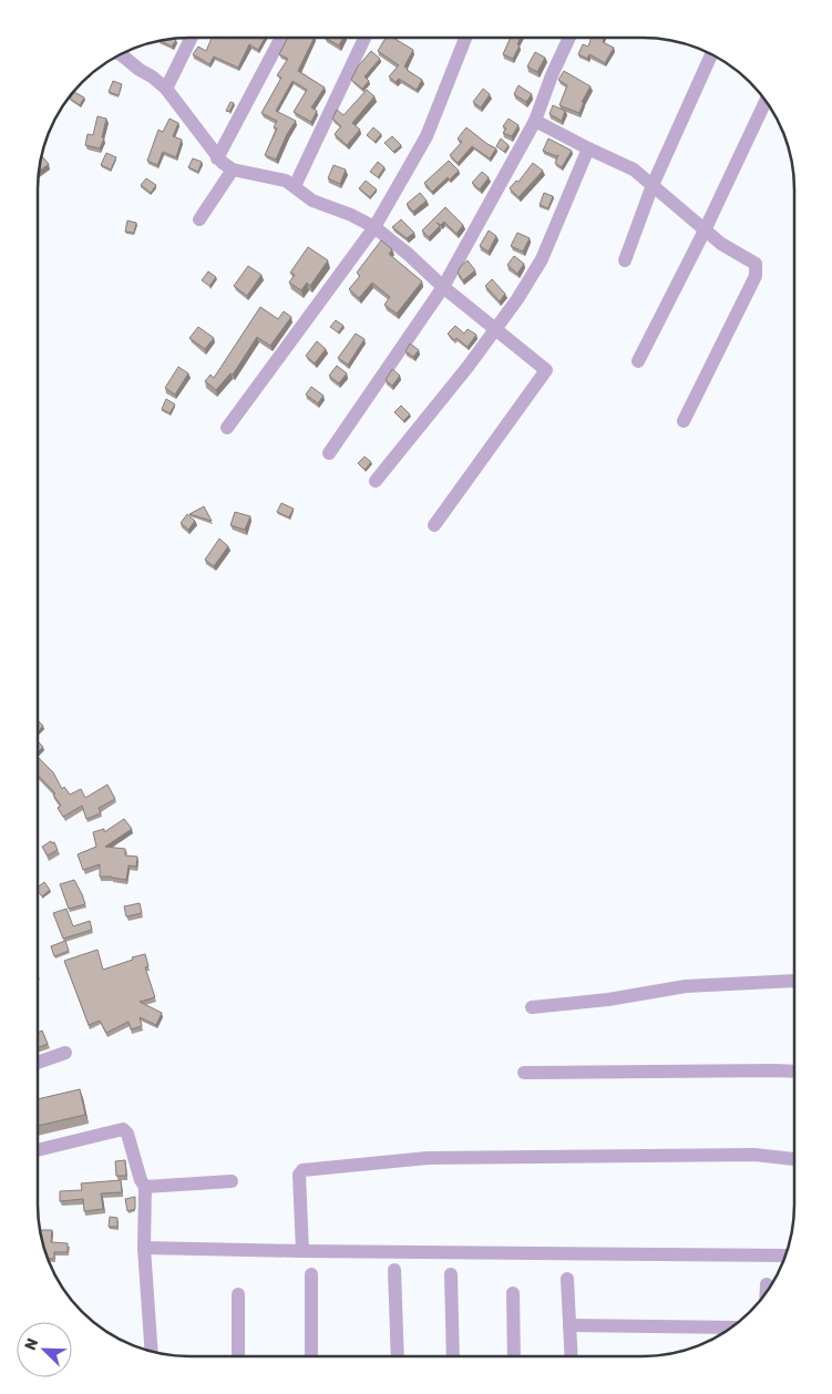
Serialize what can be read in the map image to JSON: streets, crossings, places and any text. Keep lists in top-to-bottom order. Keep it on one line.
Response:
{"north":"top left"}
